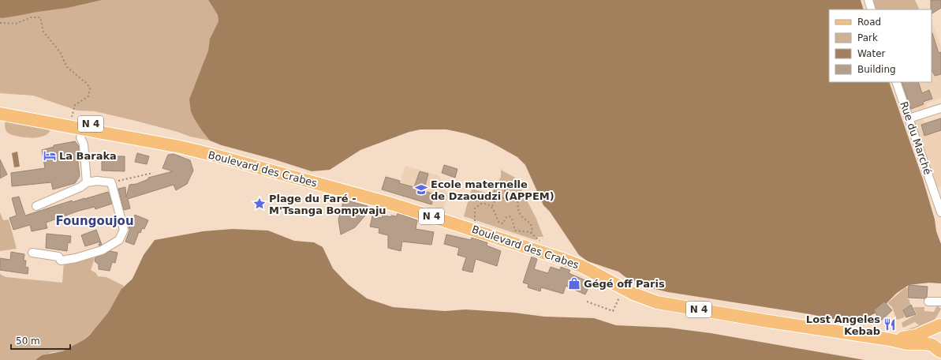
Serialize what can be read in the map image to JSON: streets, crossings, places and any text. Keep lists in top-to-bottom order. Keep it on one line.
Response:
{"streets":{"main road":["N 4","Boulevard des Crabes"],"street":["Rue du Marché"]},"districts":["Foungoujou"],"places":{"hotel":["La Baraka"],"school or university":["Ecole maternelle de Dzaoudzi (APPEM)"],"place":["Plage du Faré - M'Tsanga Bompwaju"],"shop":["Gégé off Paris"],"restaurant":["Lost Angeles Kebab"]},"legend":["Road","Park","Water","Building"],"scale_bar":"50 m"}
